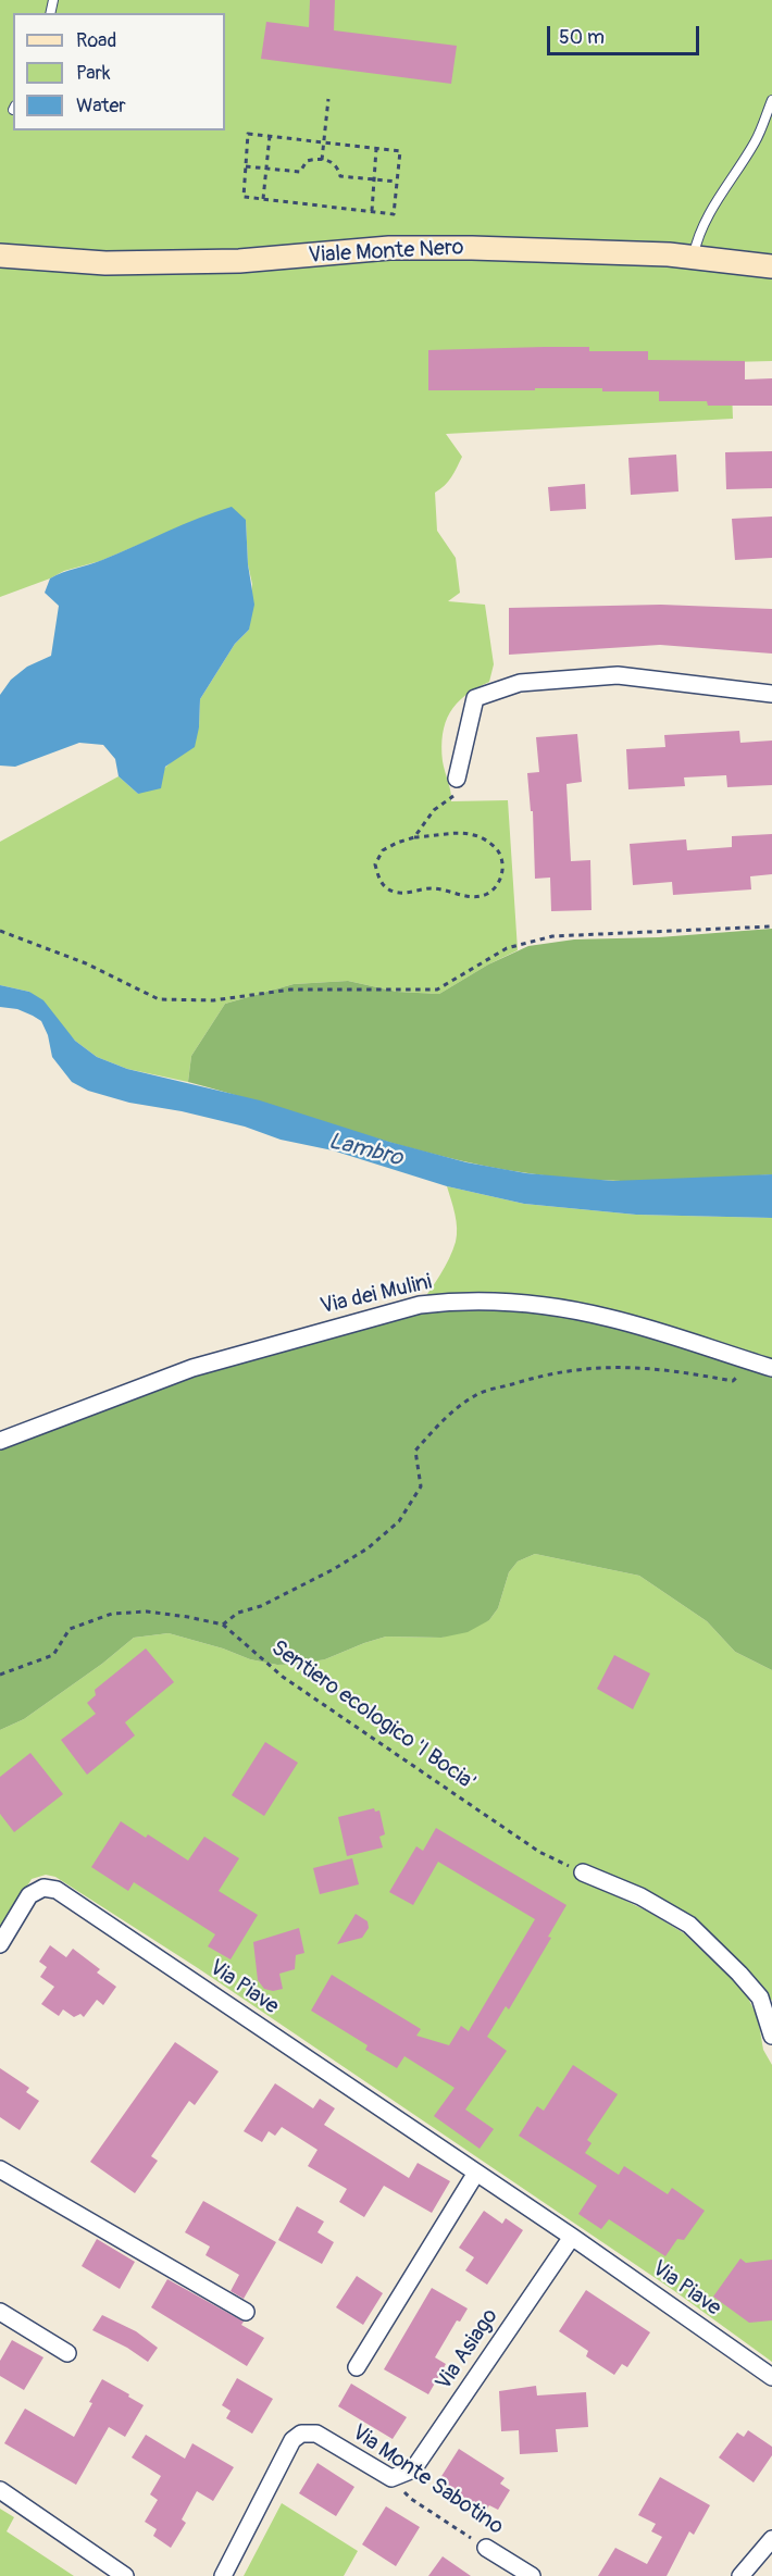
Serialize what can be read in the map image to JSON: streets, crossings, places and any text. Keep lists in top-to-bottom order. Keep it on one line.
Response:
{"streets":{"street":["Viale Monte Nero","Via dei Mulini","Via Piave","Via Asiago","Via Monte Sabotino"],"path":["Sentiero ecologico 'I Bocia'"]},"crossings":[["Via Piave","Via Asiago"],["Via Asiago","Via Monte Sabotino"]],"water":["Lambro"],"legend":["Road","Park","Water"],"scale_bar":"50 m"}
